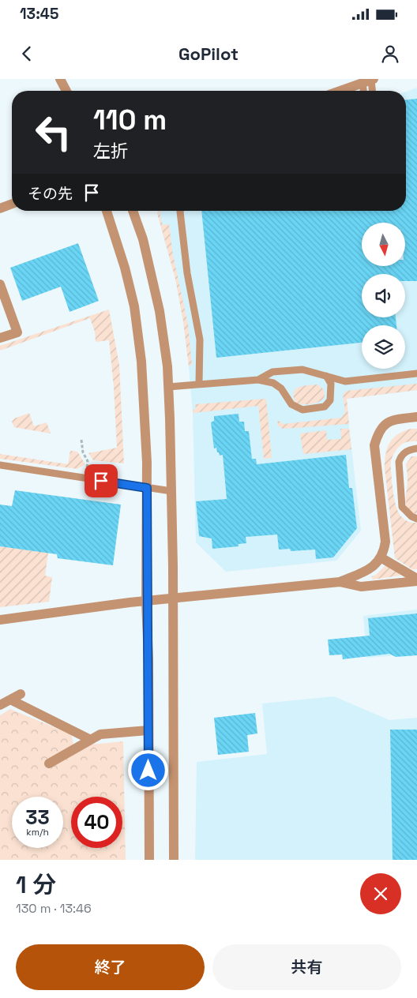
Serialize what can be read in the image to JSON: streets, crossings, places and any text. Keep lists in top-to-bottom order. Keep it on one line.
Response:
{"north":"bottom","page":{"status":"13:45","header":"GoPilot","turn":["110 m","左折"],"then":"その先","speed":"33 km/h","limit":"40","heading":["1 分","130 m · 13:46"],"buttons":["終了","共有"]}}
